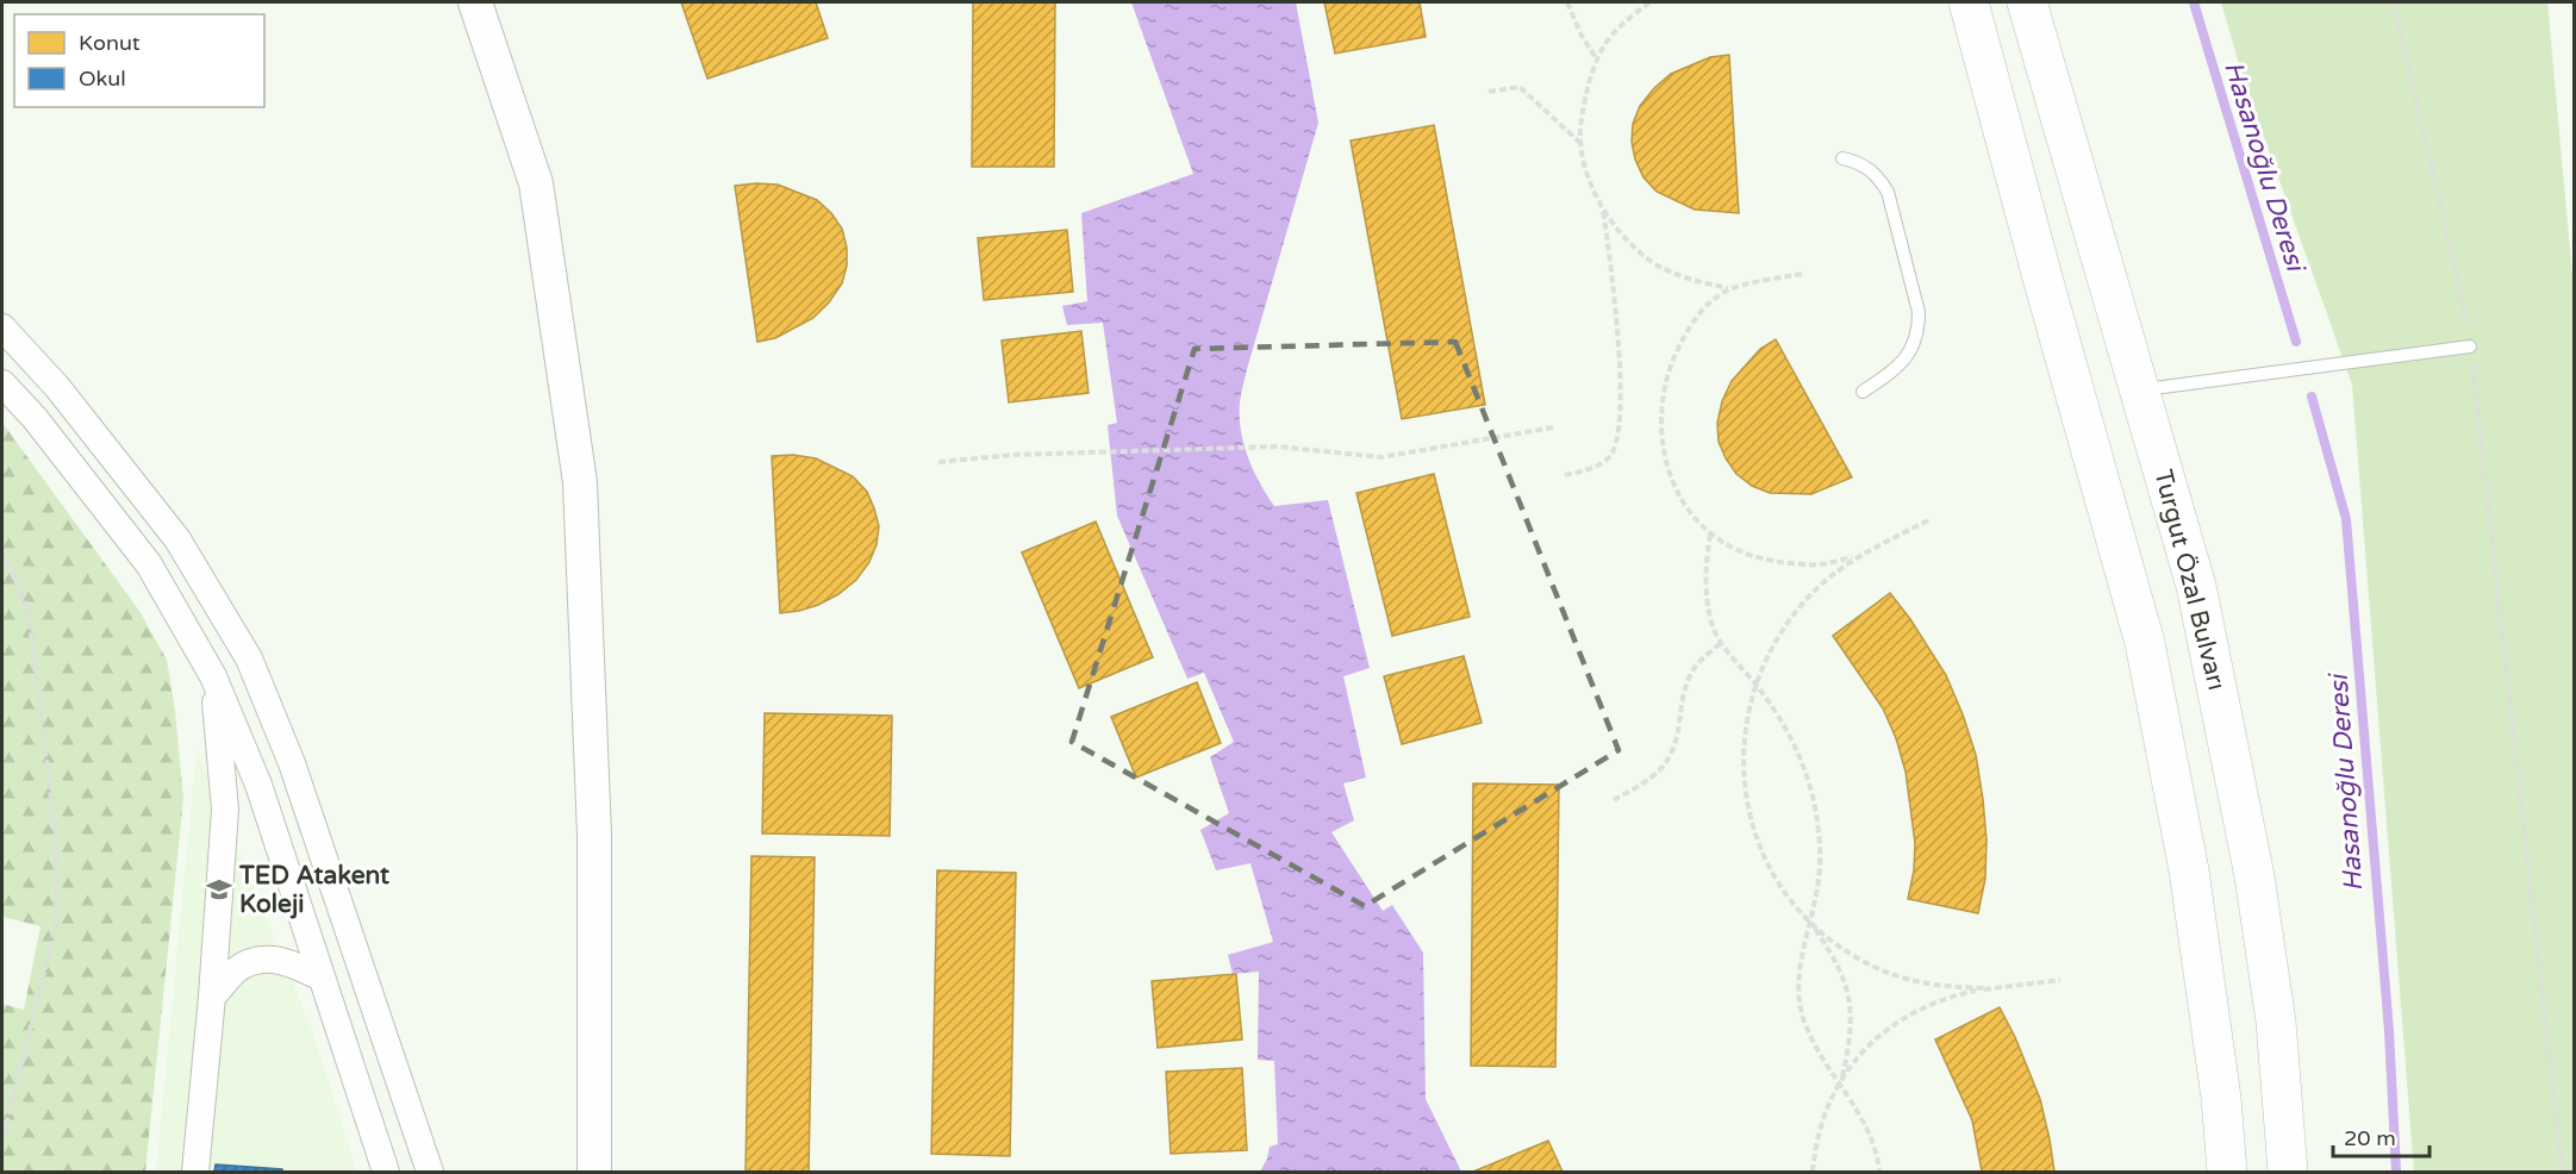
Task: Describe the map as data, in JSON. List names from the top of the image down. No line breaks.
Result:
{"streets":{"main road":["Turgut Özal Bulvarı"]},"water":["Hasanoğlu Deresi"],"places":{"school or university":["TED Atakent Koleji"]},"legend":["Konut","Okul"],"scale_bar":"20 m"}
